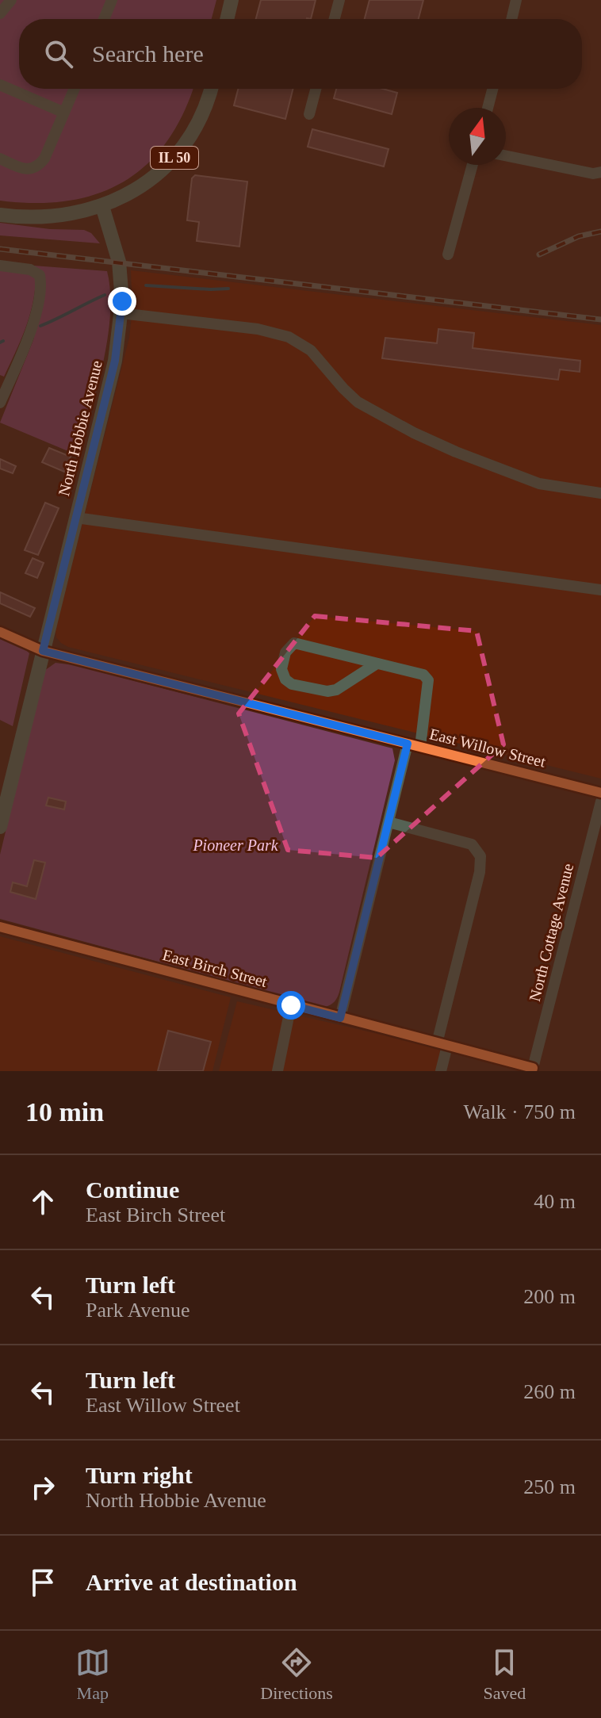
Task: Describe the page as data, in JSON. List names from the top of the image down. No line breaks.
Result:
{"streets":{"main road":["IL 50","North Hobbie Avenue"],"street":["East Willow Street","North Cottage Avenue","East Birch Street"]},"crossings":[["IL 50","North Hobbie Avenue"],["North Hobbie Avenue","East Willow Street"],["North Cottage Avenue","East Birch Street"]],"parks":["Pioneer Park"],"north":"top","page":{"search":"Search here","heading":["10 min","Walk · 750 m"],"list":[["Continue","East Birch Street","40 m"],["Turn left","Park Avenue","200 m"],["Turn left","East Willow Street","260 m"],["Turn right","North Hobbie Avenue","250 m"],"Arrive at destination"],"nav":["Map","Directions","Saved"]}}
